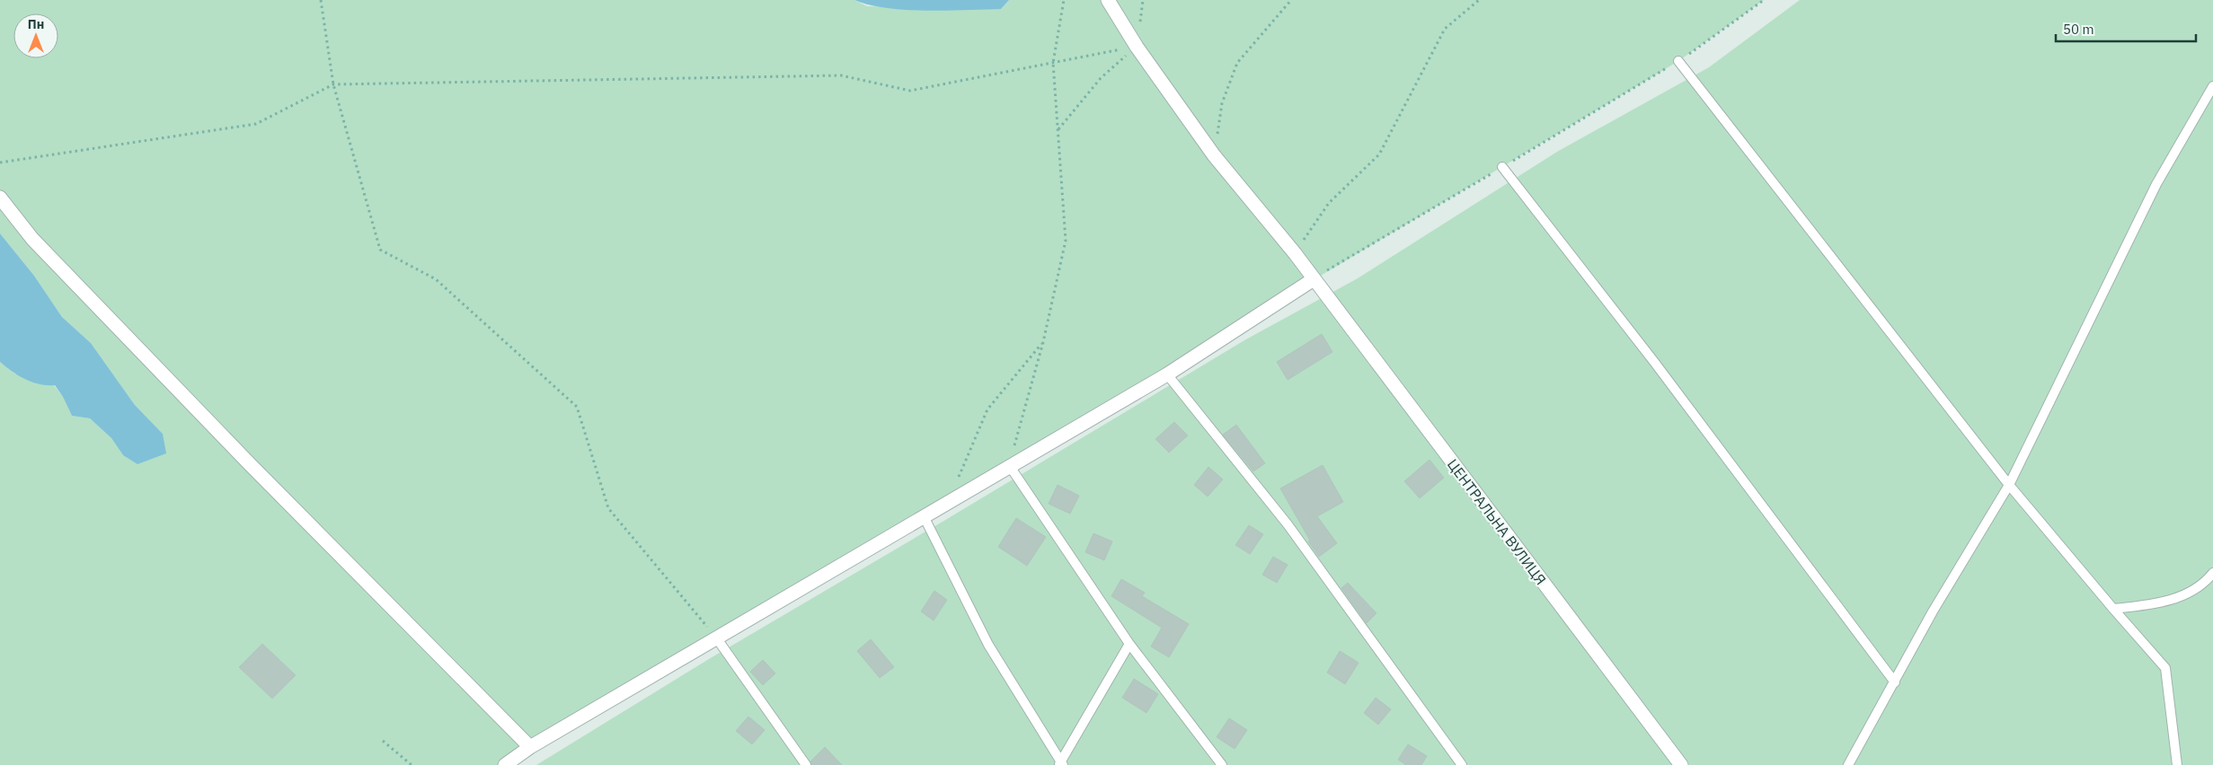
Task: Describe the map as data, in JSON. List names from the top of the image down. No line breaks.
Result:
{"streets":{"street":["ЦЕНТРАЛЬНА ВУЛИЦЯ"]},"scale_bar":"50 m","north":"top"}
